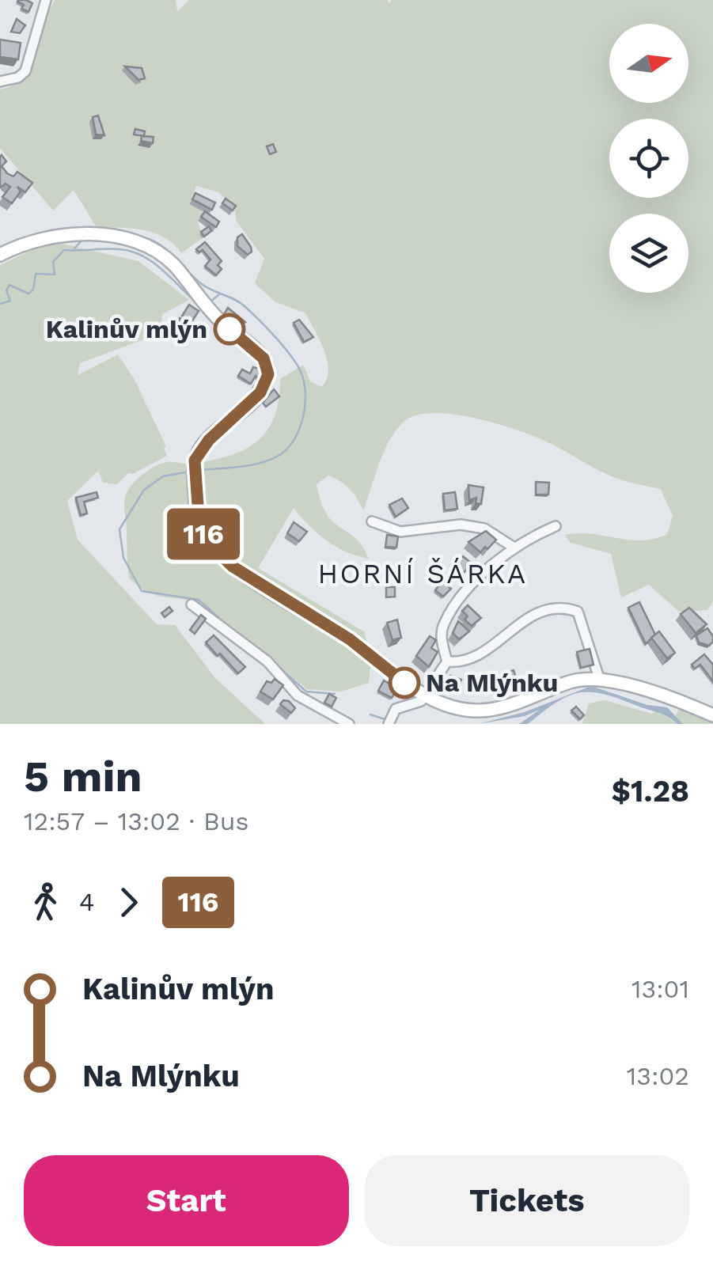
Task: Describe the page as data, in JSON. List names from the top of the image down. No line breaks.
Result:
{"districts":["HORNÍ ŠÁRKA"],"places":["Kalinův mlýn","Na Mlýnku"],"lines":["bus line 116"],"north":"right","page":{"on_map":"116","heading":["5 min","12:57 – 13:02 · Bus","$1.28"],"legs":["4","116"],"list":[{"name":"Kalinův mlýn","value":"13:01"},{"name":"Na Mlýnku","value":"13:02"}],"buttons":["Start","Tickets"]}}
